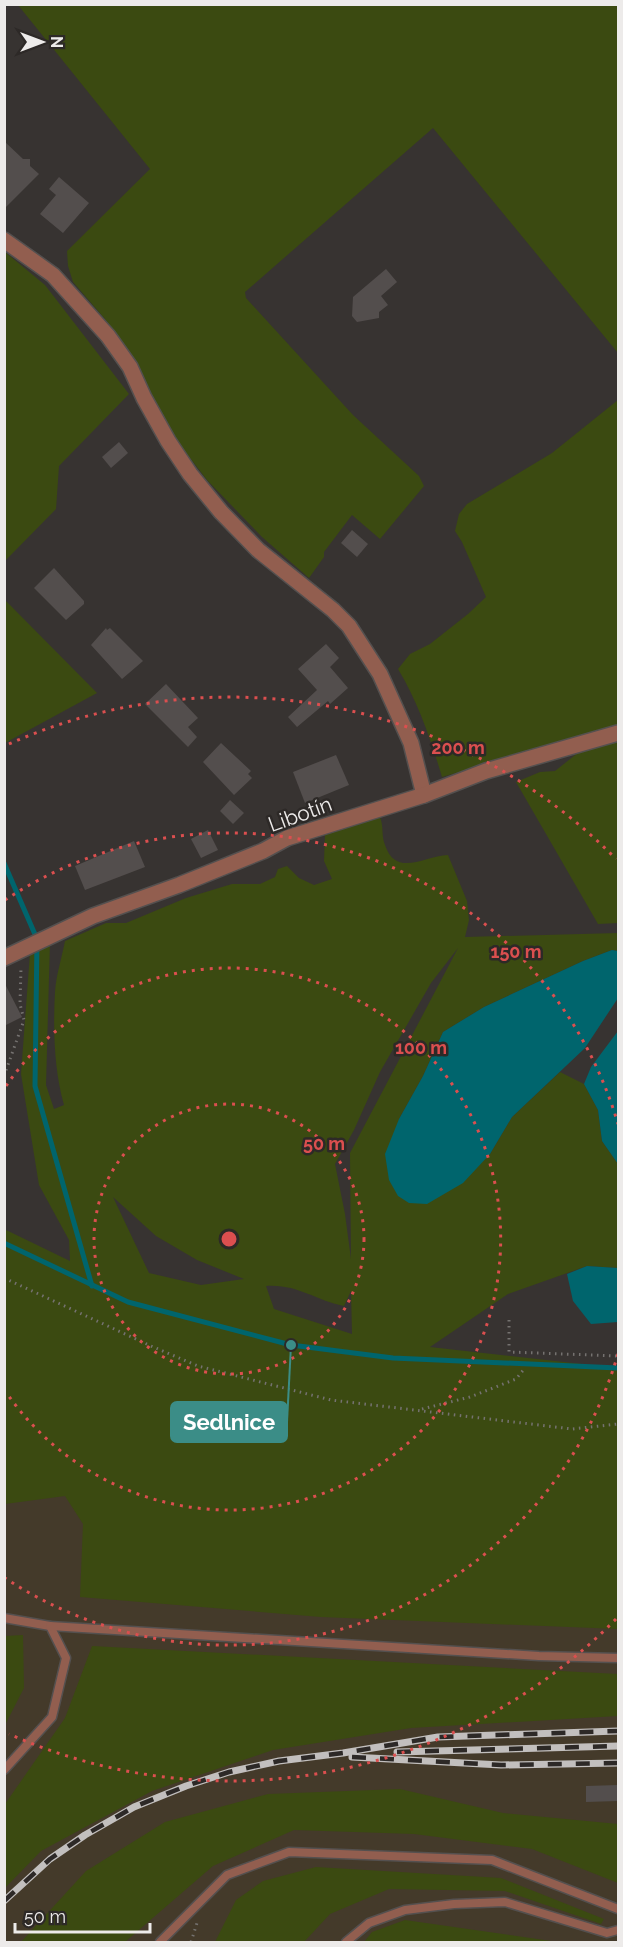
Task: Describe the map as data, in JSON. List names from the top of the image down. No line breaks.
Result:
{"streets":{"street":["Libotín"]},"places":["Sedlnice"],"scale_bar":"50 m","north":"right","rings":["200 m","150 m","100 m","50 m"]}
